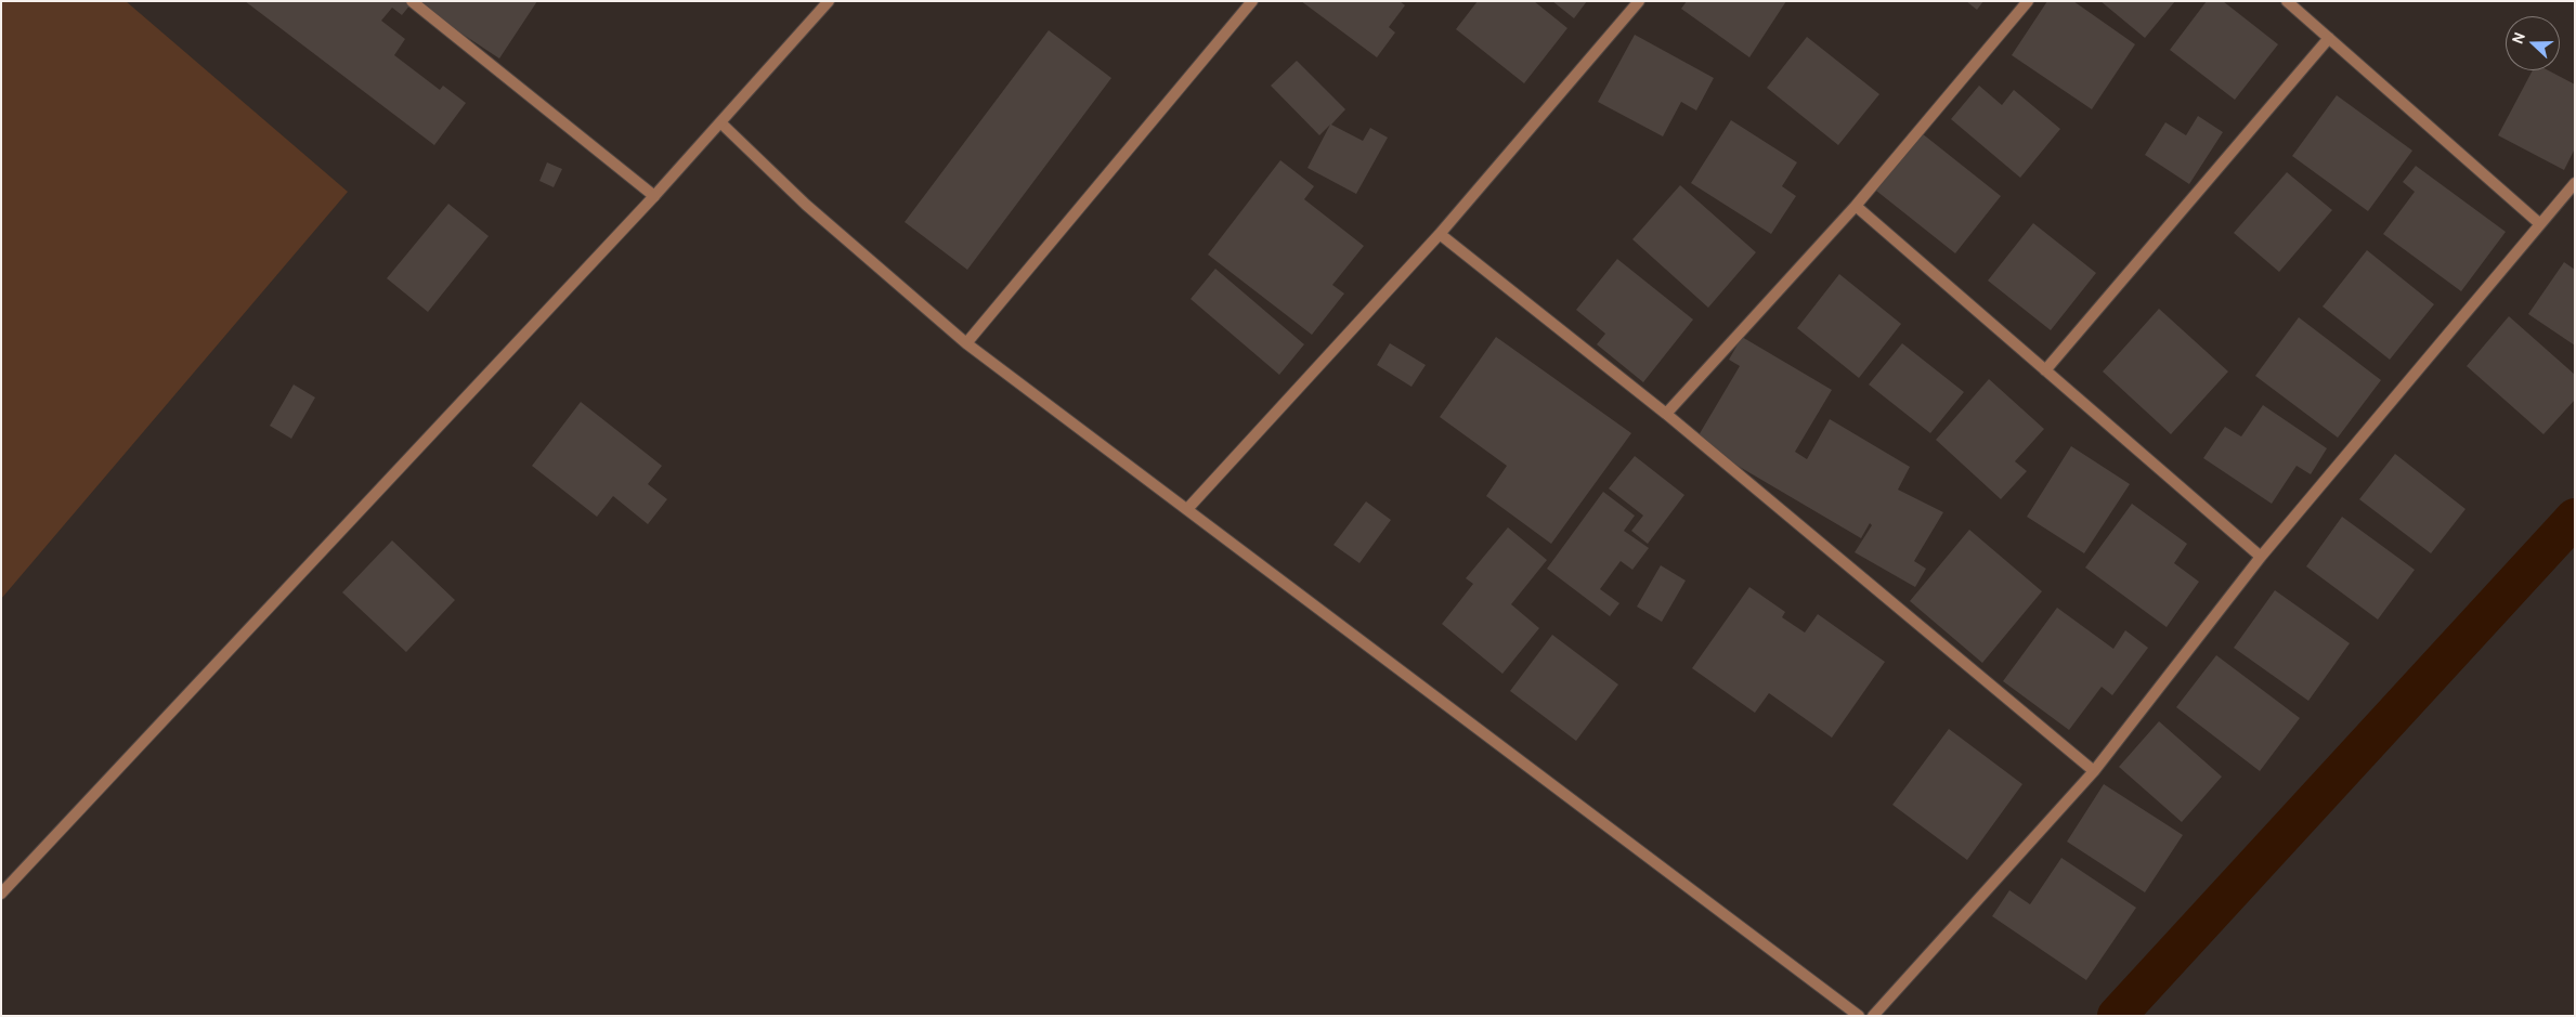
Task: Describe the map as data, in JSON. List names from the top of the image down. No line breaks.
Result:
{"north":"left"}
